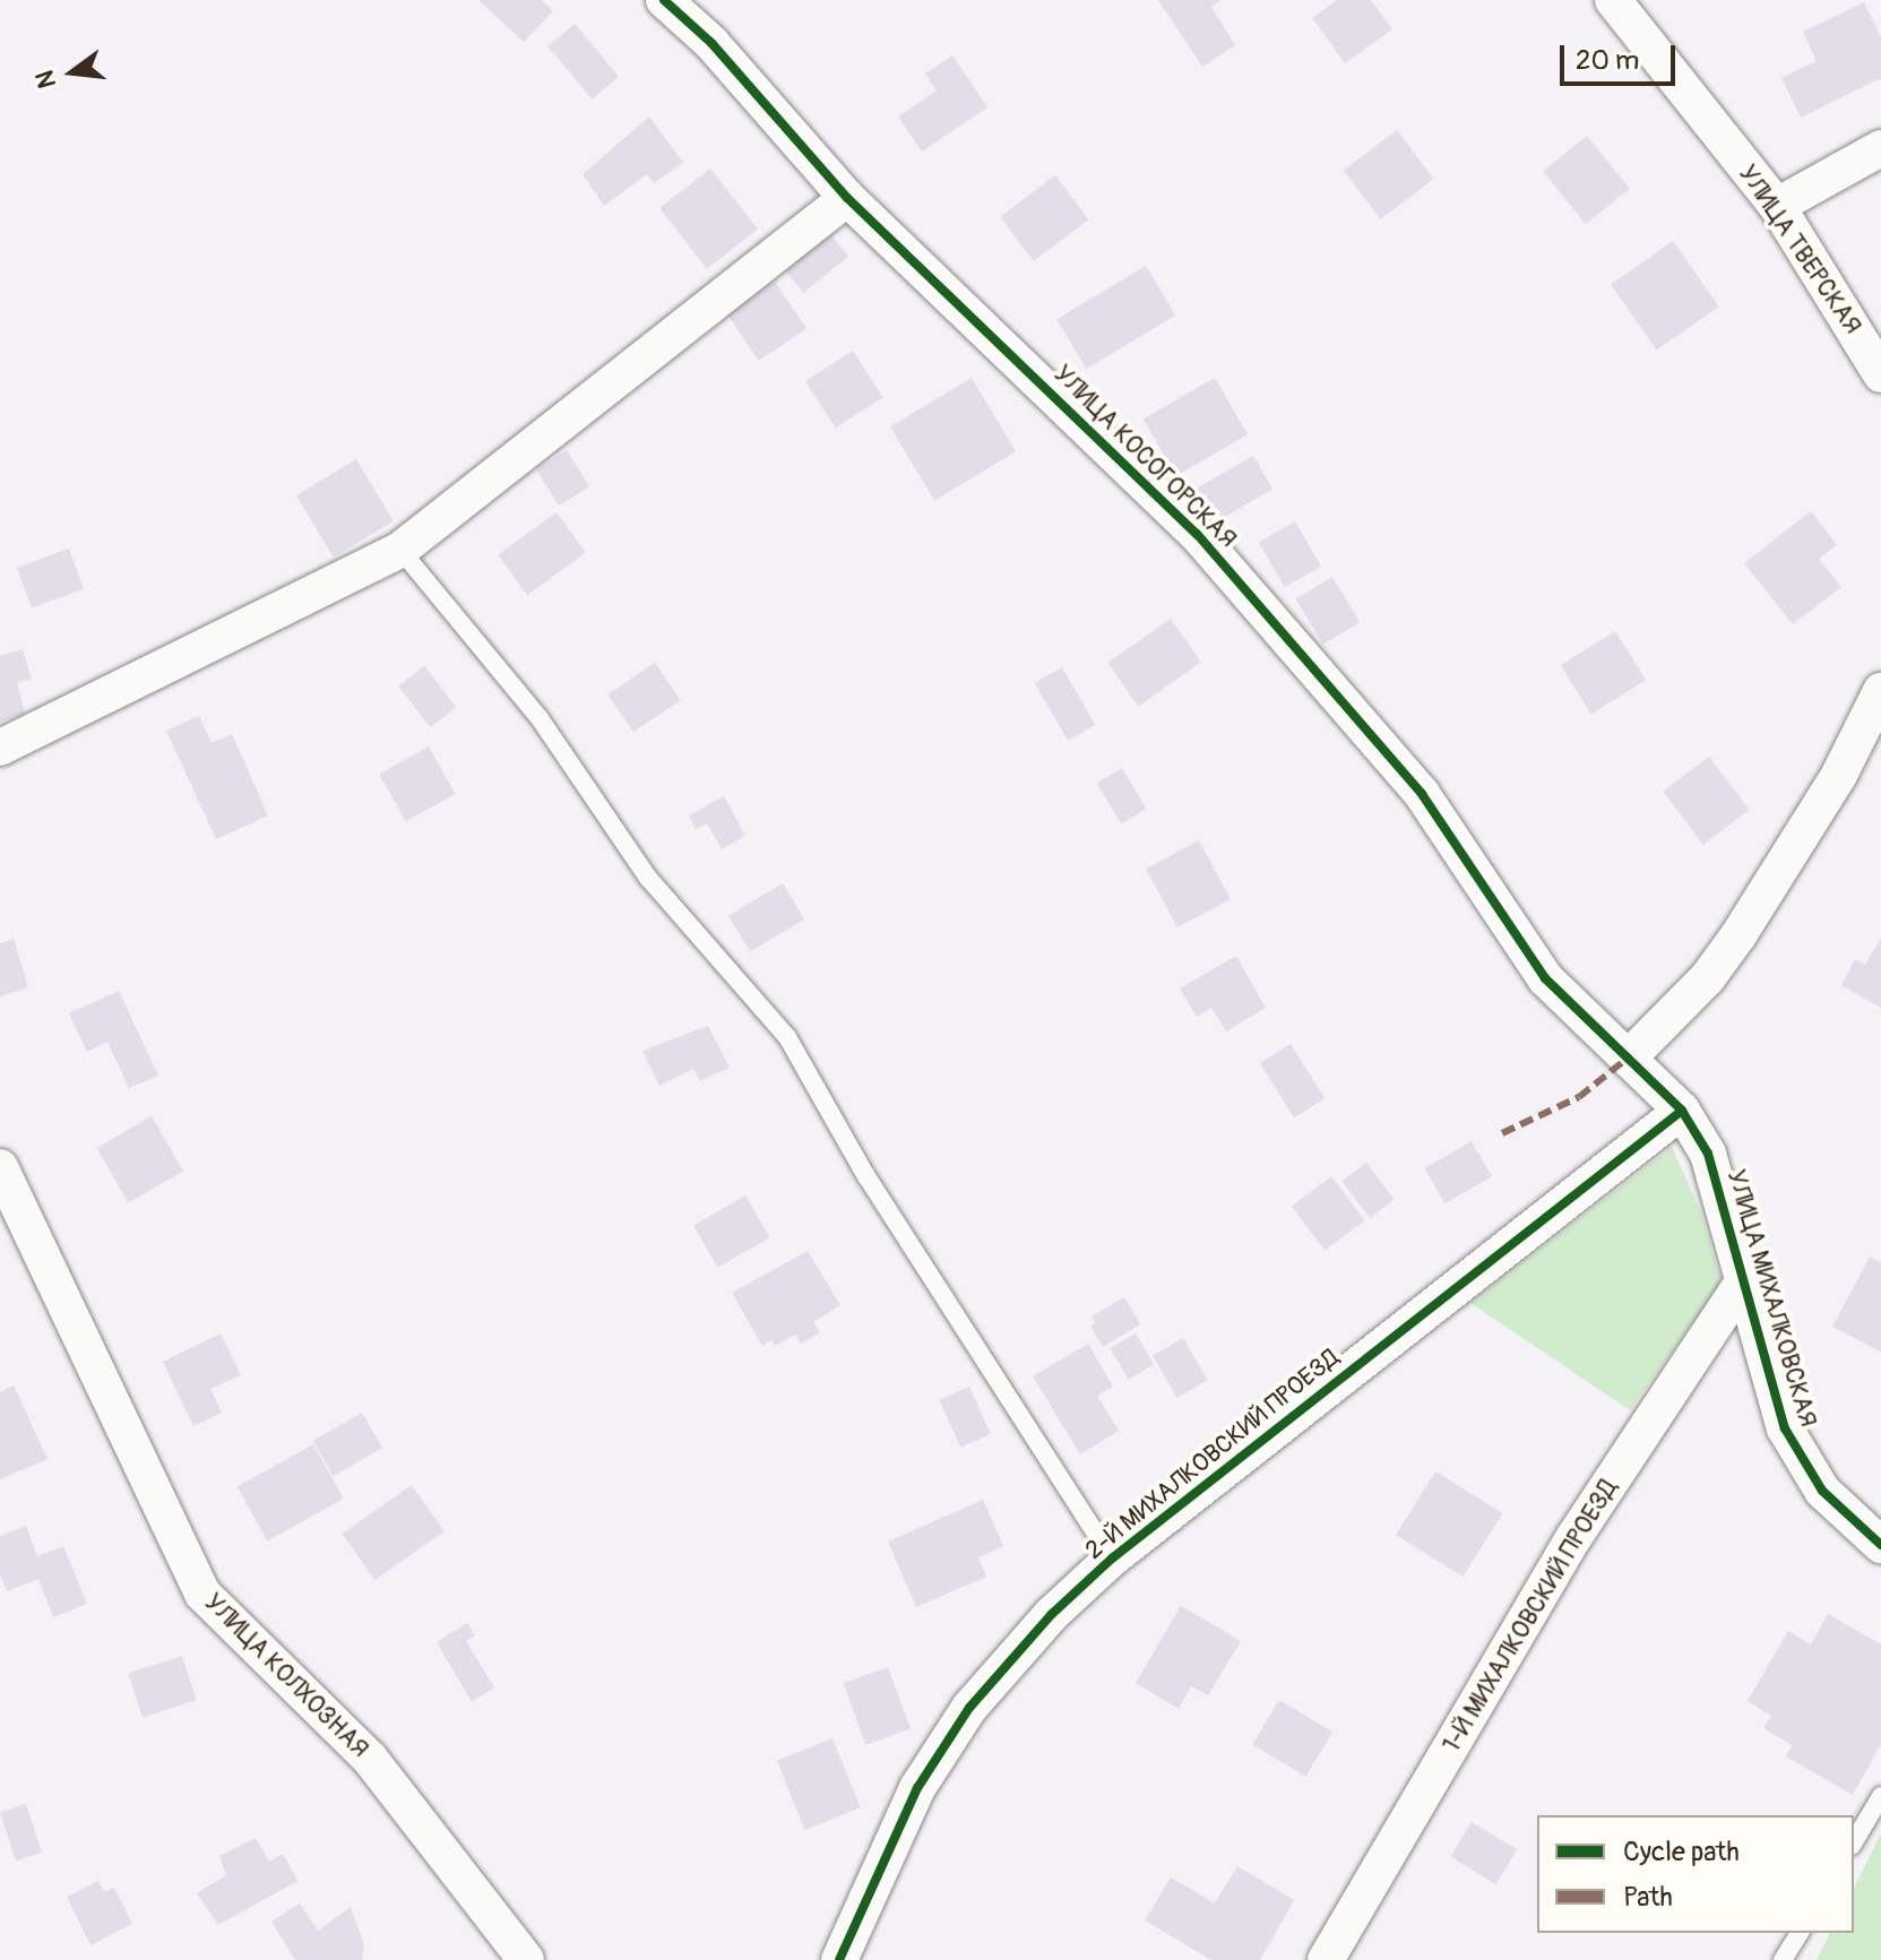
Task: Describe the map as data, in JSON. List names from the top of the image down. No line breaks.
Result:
{"streets":{"street":["УЛИЦА ТВЕРСКАЯ","УЛИЦА КОСОГОРСКАЯ","УЛИЦА МИХАЛКОВСКАЯ","2-Й МИХАЛКОВСКИЙ ПРОЕЗД","1-Й МИХАЛКОВСКИЙ ПРОЕЗД","УЛИЦА КОЛХОЗНАЯ"]},"crossings":[["УЛИЦА КОСОГОРСКАЯ","УЛИЦА МИХАЛКОВСКАЯ"],["УЛИЦА МИХАЛКОВСКАЯ","2-Й МИХАЛКОВСКИЙ ПРОЕЗД"],["УЛИЦА МИХАЛКОВСКАЯ","1-Й МИХАЛКОВСКИЙ ПРОЕЗД"]],"legend":["Cycle path","Path"],"scale_bar":"20 m","north":"left"}
